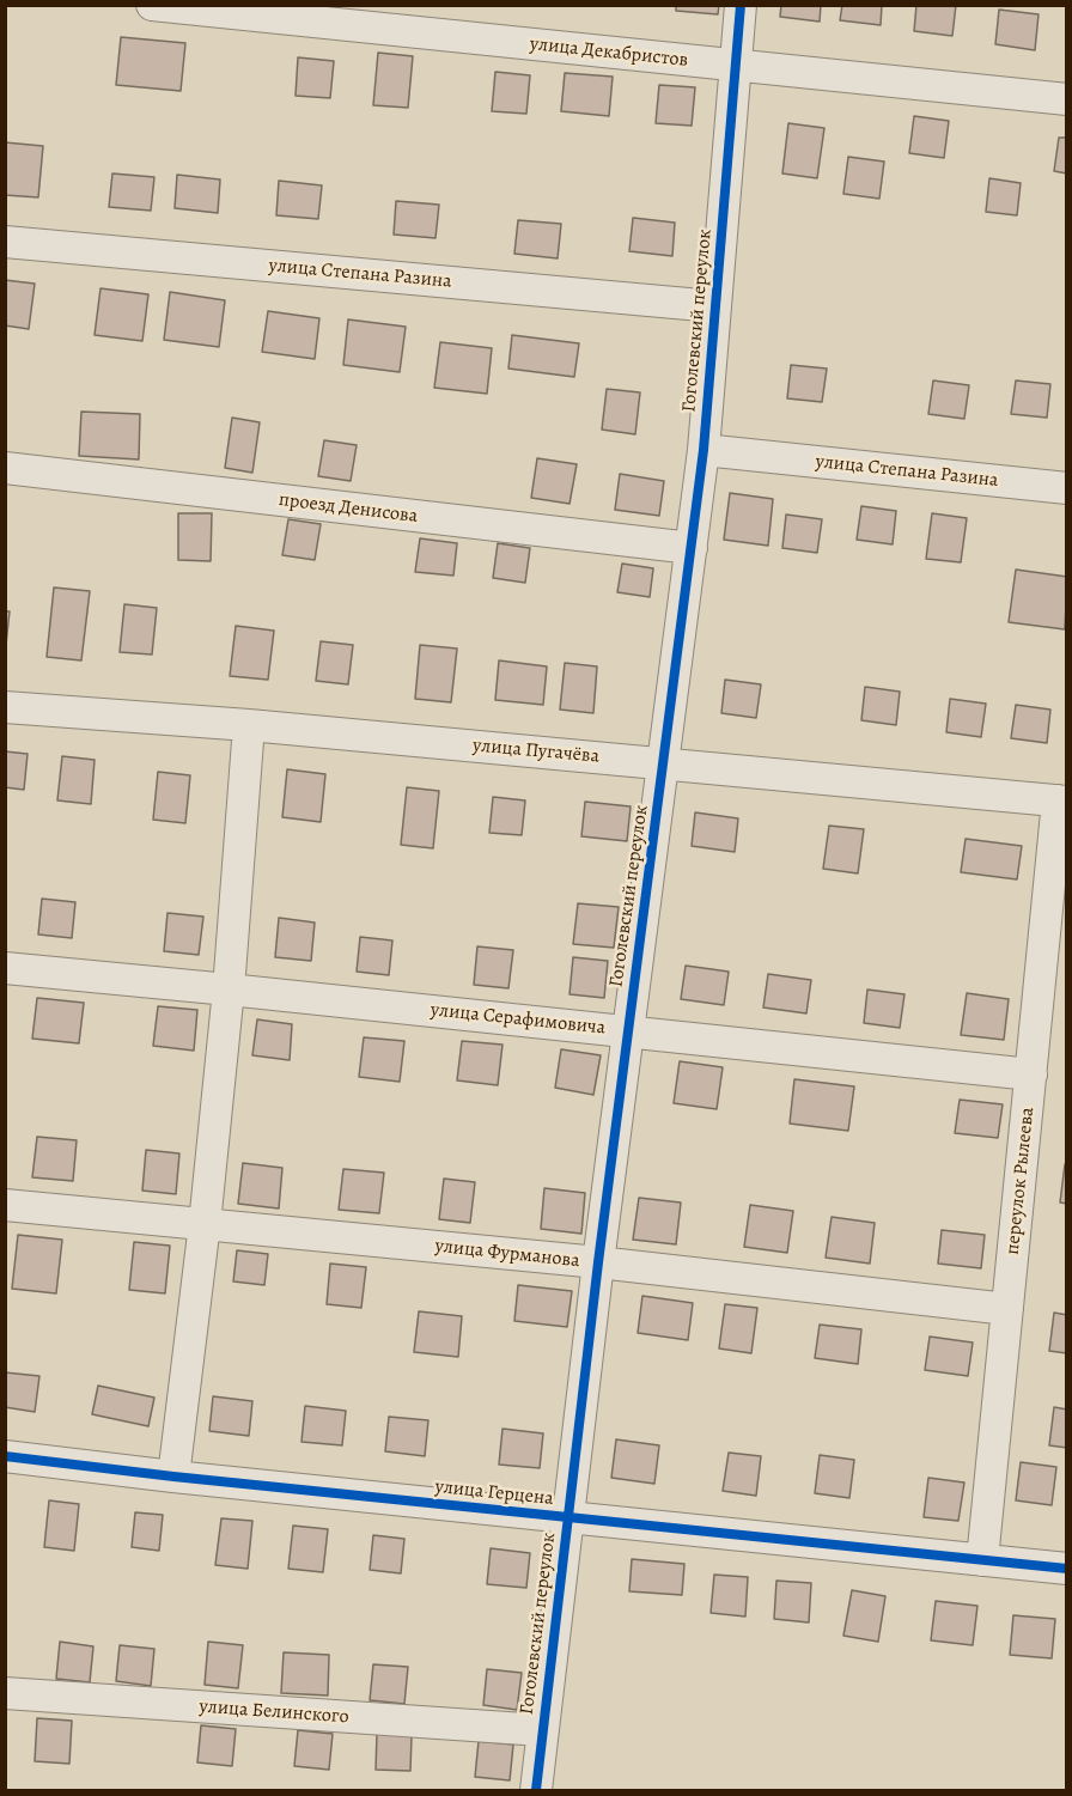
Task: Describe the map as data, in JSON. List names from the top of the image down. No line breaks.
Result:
{"streets":{"street":["улица Декабристов","улица Степана Разина","Гоголевский переулок","проезд Денисова","улица Пугачёва","улица Серафимовича","переулок Рылеева","улица Фурманова","улица Герцена","улица Белинского"]},"crossings":[["улица Декабристов","Гоголевский переулок"],["улица Степана Разина","Гоголевский переулок"],["Гоголевский переулок","проезд Денисова"],["Гоголевский переулок","улица Пугачёва"],["Гоголевский переулок","улица Серафимовича"],["Гоголевский переулок","улица Фурманова"],["Гоголевский переулок","улица Герцена"],["Гоголевский переулок","улица Белинского"],["улица Пугачёва","переулок Рылеева"],["улица Серафимовича","переулок Рылеева"],["переулок Рылеева","улица Фурманова"],["переулок Рылеева","улица Герцена"]]}
